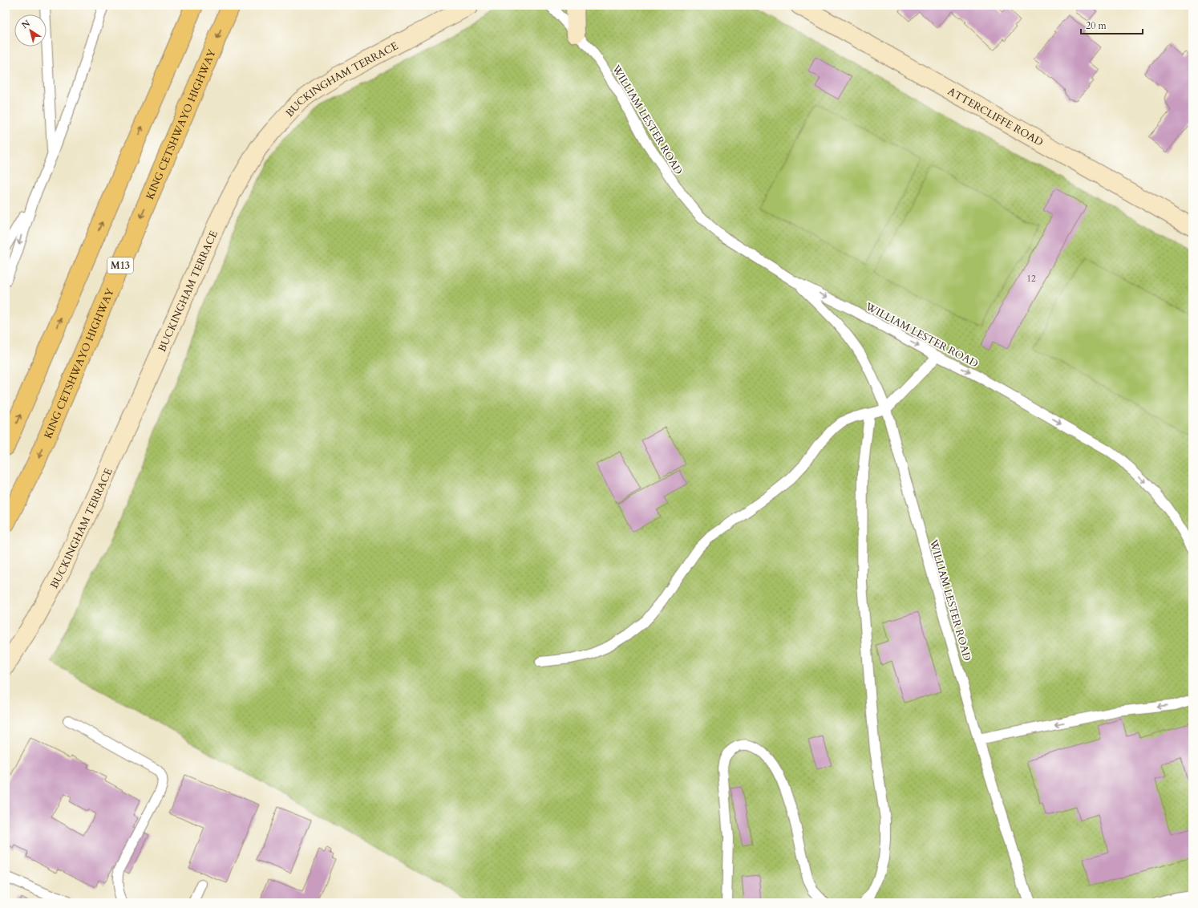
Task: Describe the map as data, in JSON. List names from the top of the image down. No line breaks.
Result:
{"streets":{"highway":["KING CETSHWAYO HIGHWAY","M13"],"main road":["BUCKINGHAM TERRACE","ATTERCLIFFE ROAD"],"lane":["WILLIAM LESTER ROAD"]},"house_numbers":["12"],"scale_bar":"20 m","north":"top left"}
